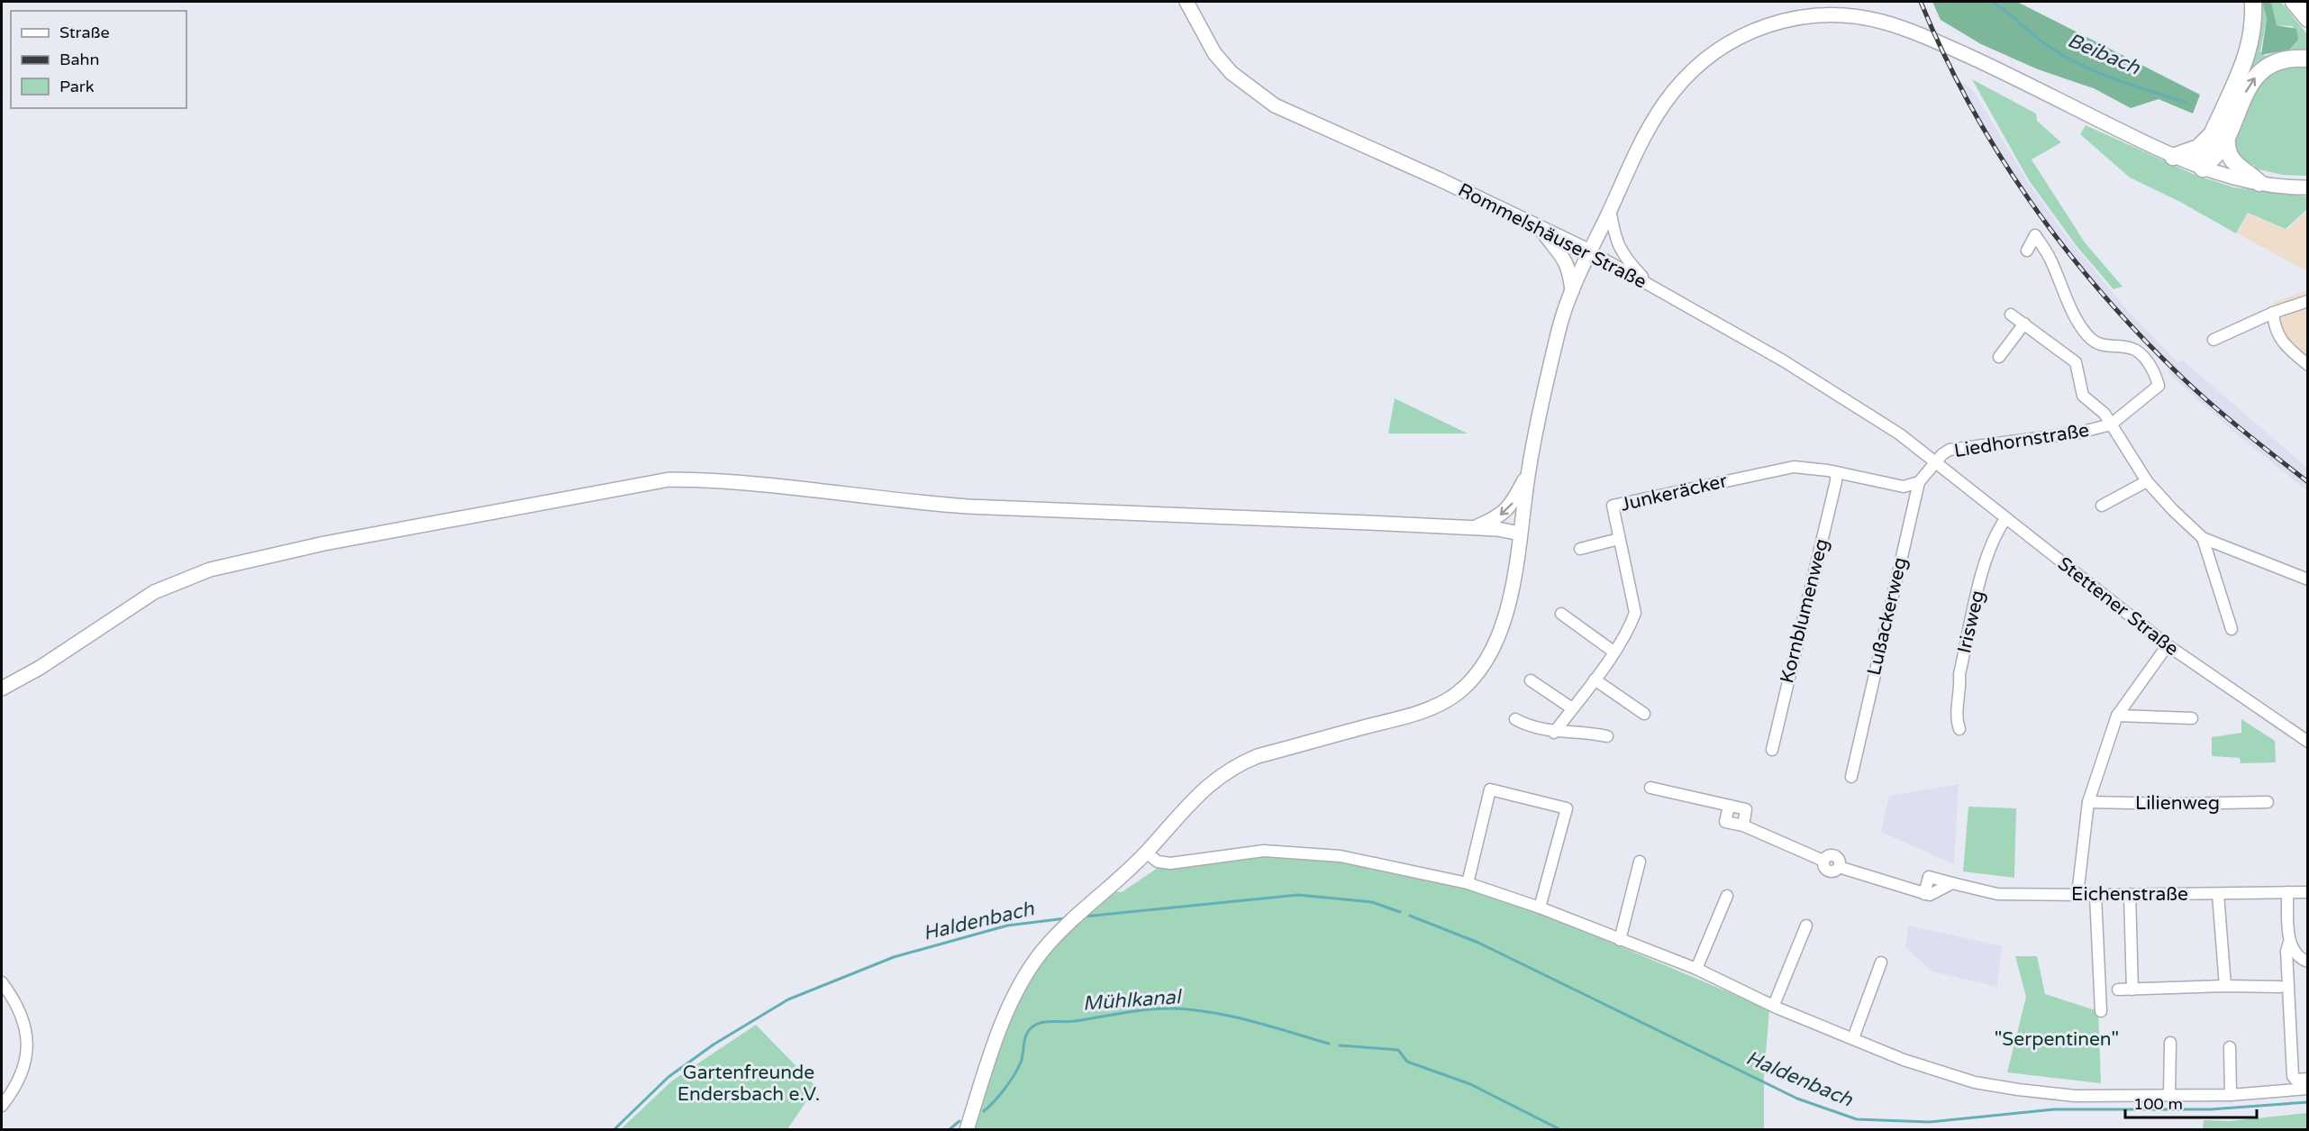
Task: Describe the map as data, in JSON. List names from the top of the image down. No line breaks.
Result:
{"streets":{"main road":["Rommelshäuser Straße"],"street":["Liedhornstraße","Junkeräcker","Stettener Straße","Kornblumenweg","Lußackerweg","Irisweg","Lilienweg","Eichenstraße"]},"crossings":[["Rommelshäuser Straße","Liedhornstraße"],["Rommelshäuser Straße","Stettener Straße"],["Rommelshäuser Straße","Lußackerweg"],["Liedhornstraße","Stettener Straße"],["Liedhornstraße","Lußackerweg"],["Junkeräcker","Kornblumenweg"],["Junkeräcker","Lußackerweg"],["Stettener Straße","Lußackerweg"],["Stettener Straße","Irisweg"]],"water":["Beibach","Haldenbach","Mühlkanal"],"parks":["\"Serpentinen\"","Gartenfreunde Endersbach e.V."],"legend":["Straße","Bahn","Park"],"scale_bar":"100 m"}
